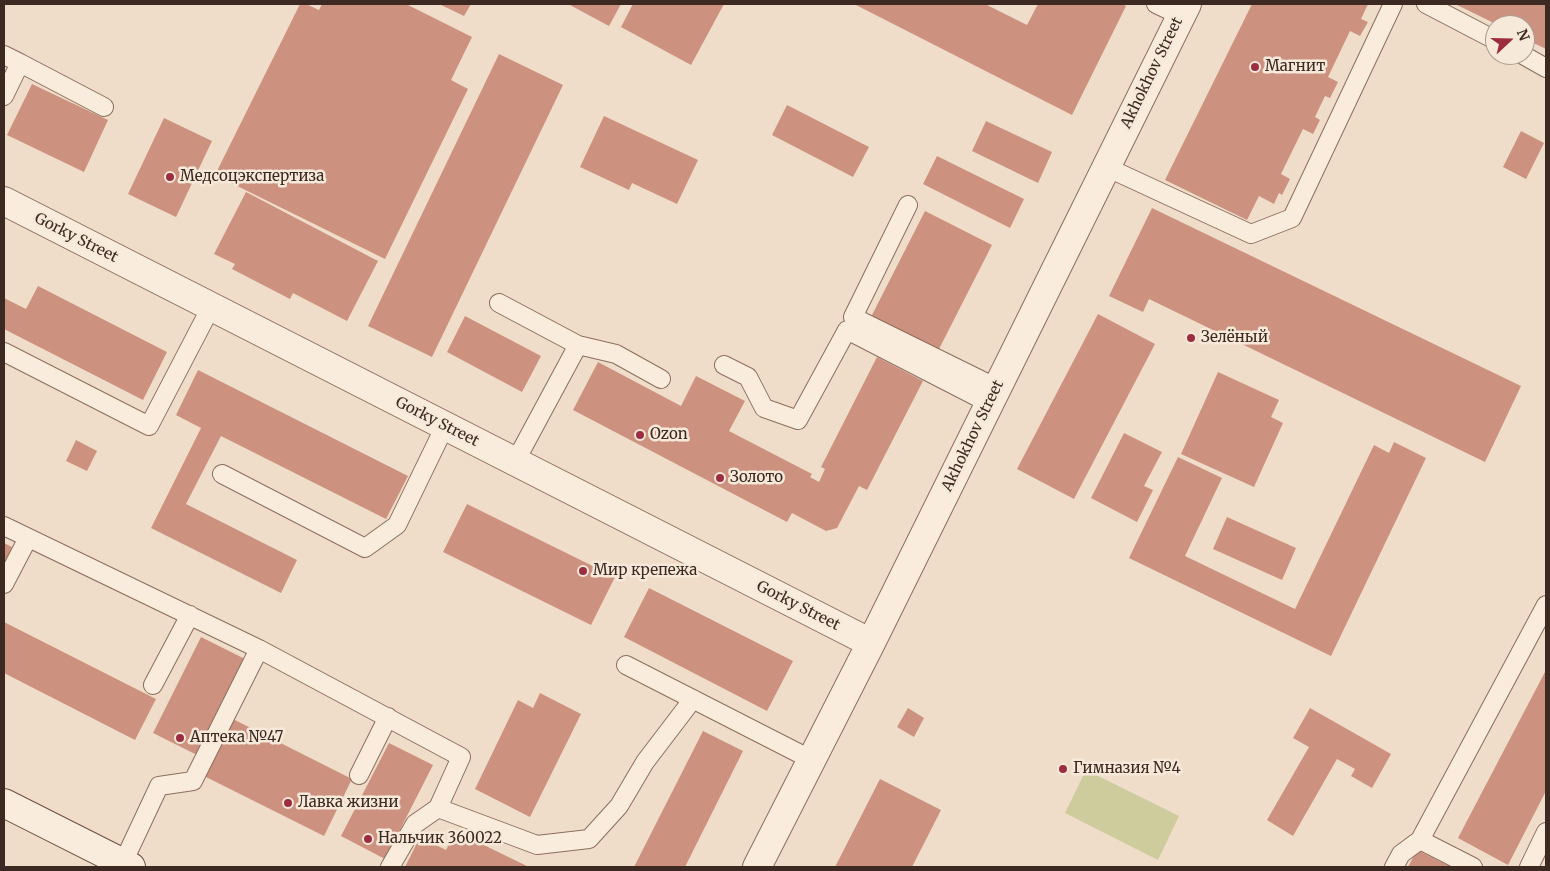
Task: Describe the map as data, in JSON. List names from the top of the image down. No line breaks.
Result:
{"streets":{"street":["Akhokhov Street","Gorky Street"]},"crossings":[["Akhokhov Street","Gorky Street"]],"places":["Магнит","Медсоцэкспертиза","Зелёный","Ozon","Золото","Мир крепежа","Аптека №47","Гимназия №4","Лавка жизни","Нальчик 360022"],"north":"right"}
